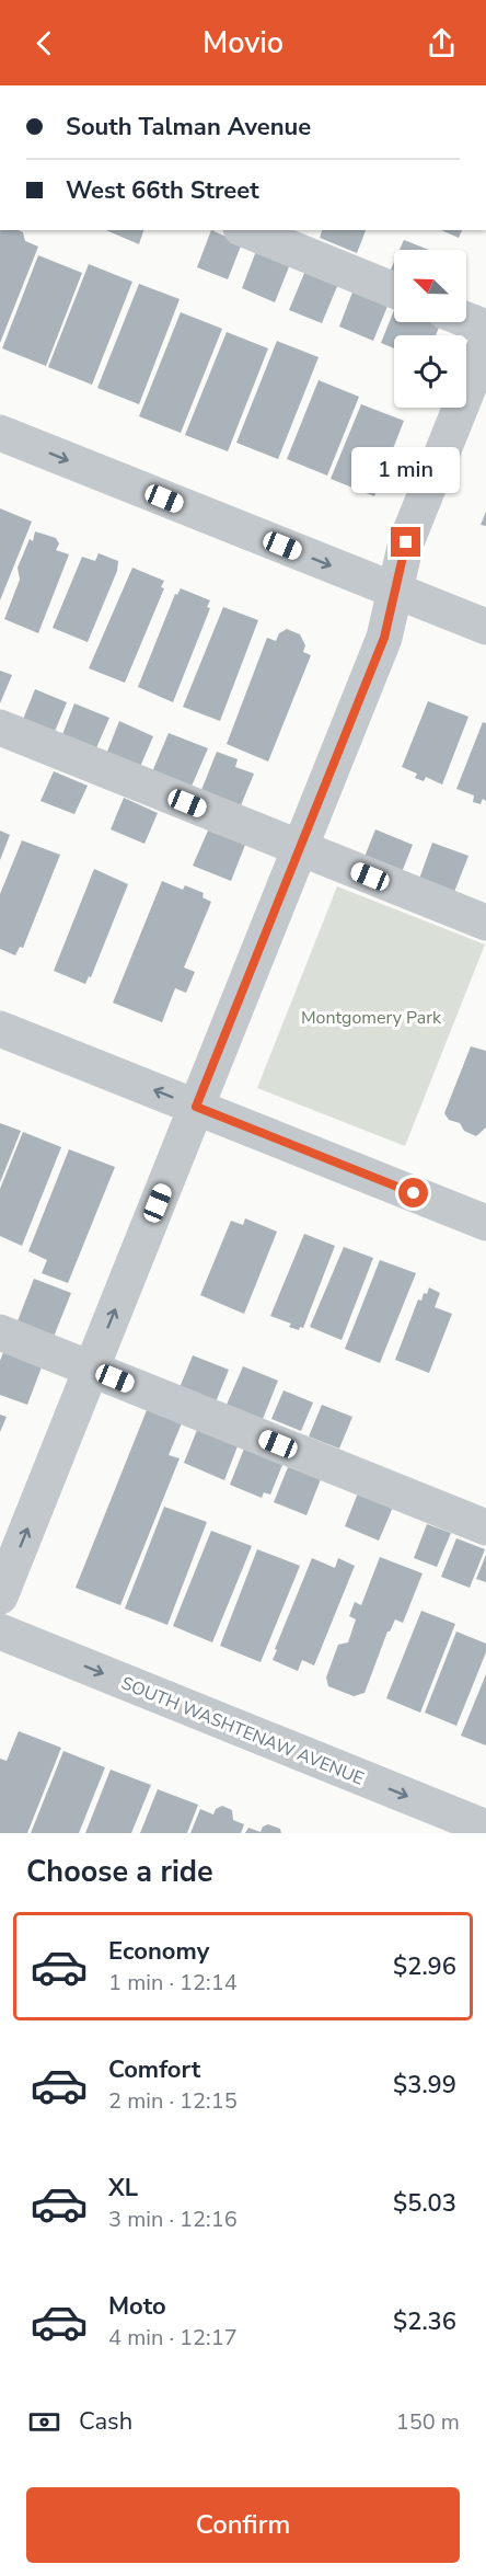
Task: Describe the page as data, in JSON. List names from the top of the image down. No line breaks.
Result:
{"streets":{"street":["SOUTH WASHTENAW AVENUE"]},"parks":["Montgomery Park"],"north":"top left","page":{"header":"Movio","banner":["South Talman Avenue","West 66th Street"],"bubble":"1 min","heading":"Choose a ride","list":[{"name":"Economy","note":"1 min · 12:14","value":"$2.96"},{"name":"Comfort","note":"2 min · 12:15","value":"$3.99"},{"name":"XL","note":"3 min · 12:16","value":"$5.03"},{"name":"Moto","note":"4 min · 12:17","value":"$2.36"}],"pay":["Cash","150 m"],"buttons":"Confirm"}}
